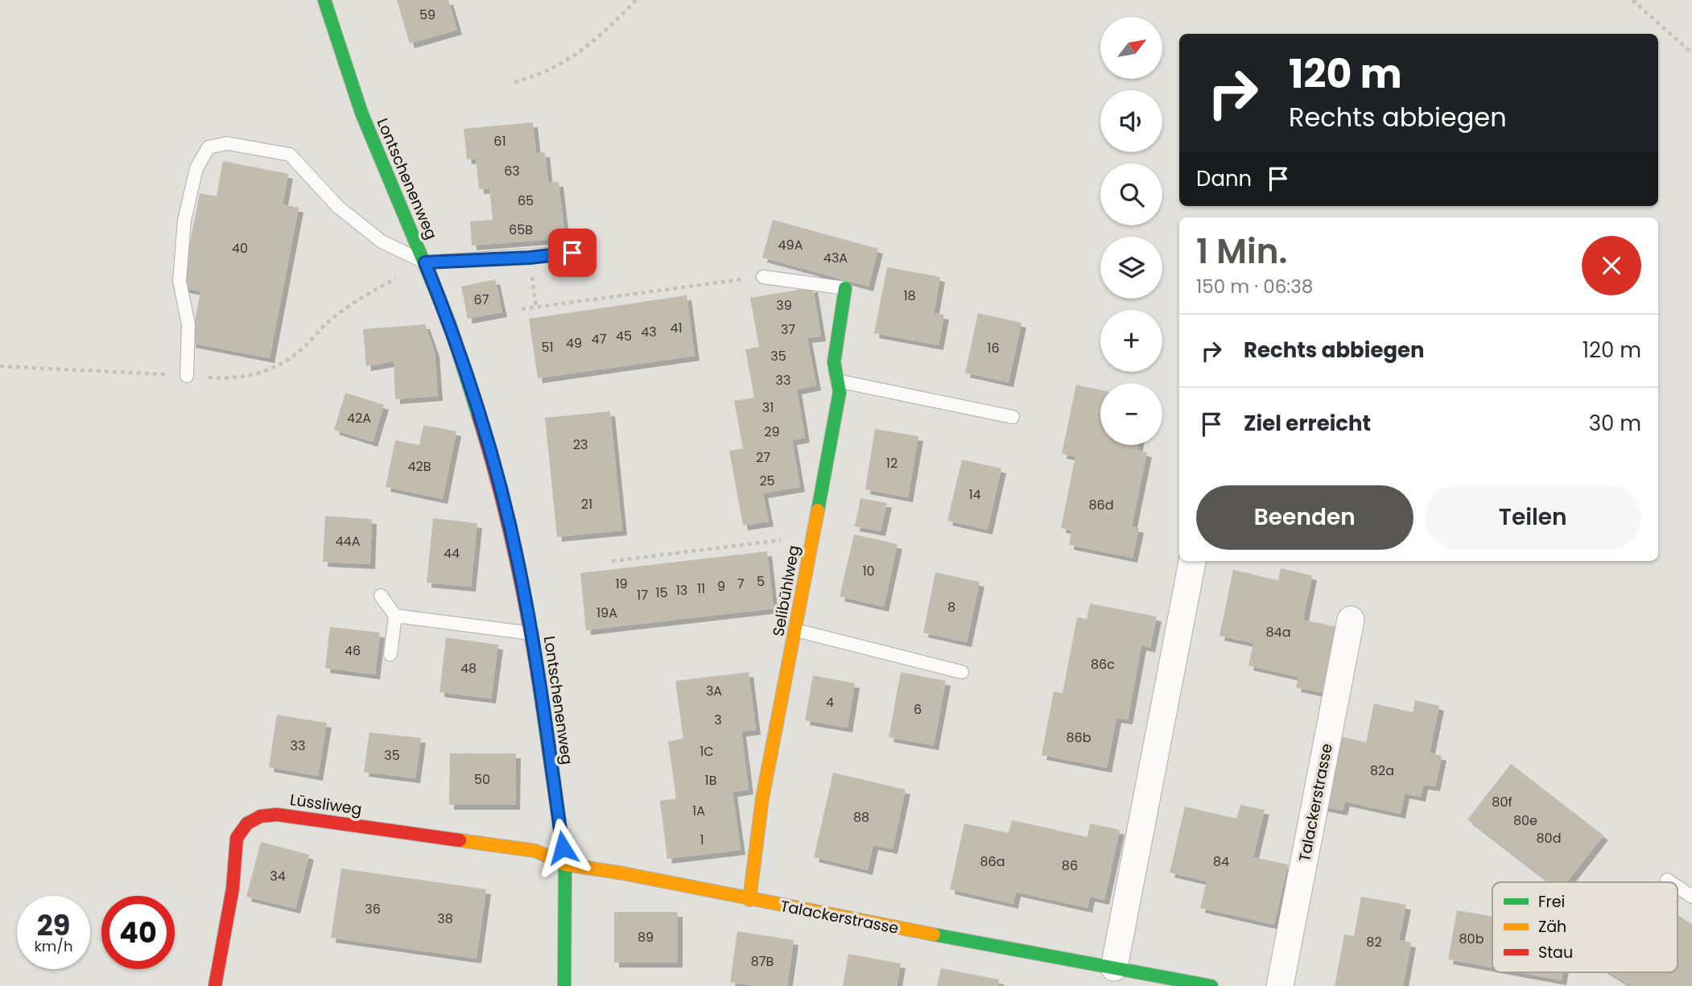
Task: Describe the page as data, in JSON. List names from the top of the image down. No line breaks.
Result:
{"streets":{"street":["Lontschenenweg","Selibühlweg","Talackerstrasse","Lüssliweg"]},"crossings":[["Lontschenenweg","Talackerstrasse"],["Lontschenenweg","Lüssliweg"],["Selibühlweg","Talackerstrasse"],["Talackerstrasse","Lüssliweg"]],"house_numbers":["59","61","63","65","65B","49A","40","43A","18","67","39","41","37","43","45","47","49","51","16","35","33","31","42A","29","23","27","12","42B","25","14","21","86d","44A","44","10","5","19","7","9","11","13","15","17","8","19A","84a","46","86c","48","3A","4","6","3","86b","33","1C","35","82a","50","1B","80f","1A","88","80e","80d","1","86a","84","86","34","36","38","89","80b","82","87B"],"legend":["Frei","Zäh","Stau"],"north":"top right","page":{"map_buttons":["+","−"],"turn":["120 m","Rechts abbiegen"],"then":"Dann","heading":["1 Min.","150 m · 06:38"],"list":[{"name":"Rechts abbiegen","value":"120 m"},{"name":"Ziel erreicht","value":"30 m"}],"buttons":["Beenden","Teilen"],"speed":"29 km/h","limit":"40"}}
